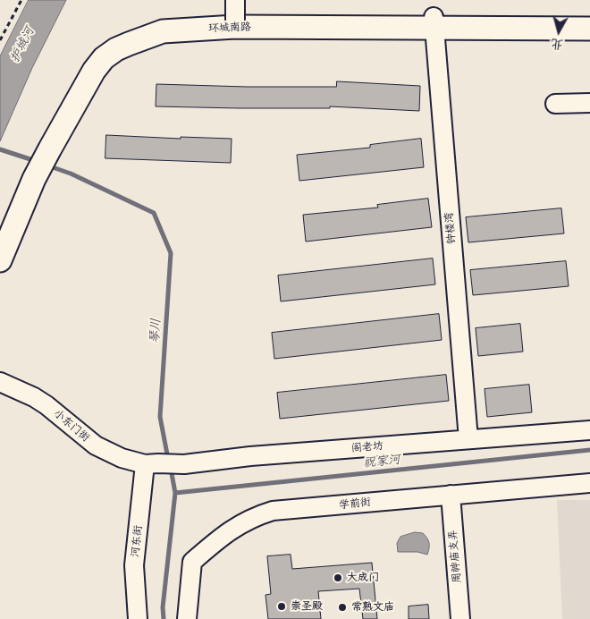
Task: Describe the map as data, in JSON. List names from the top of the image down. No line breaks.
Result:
{"streets":{"main road":["环城南路"],"street":["钟楼湾","小东门街","阁老坊","学前街","河东街","周神庙支弄"]},"crossings":[["环城南路","钟楼湾"],["钟楼湾","阁老坊"],["小东门街","阁老坊"],["小东门街","河东街"],["阁老坊","河东街"],["学前街","周神庙支弄"]],"water":["护城河","琴川","祝家河"],"places":["大成门","崇圣殿","常熟文庙"],"north":"bottom"}
